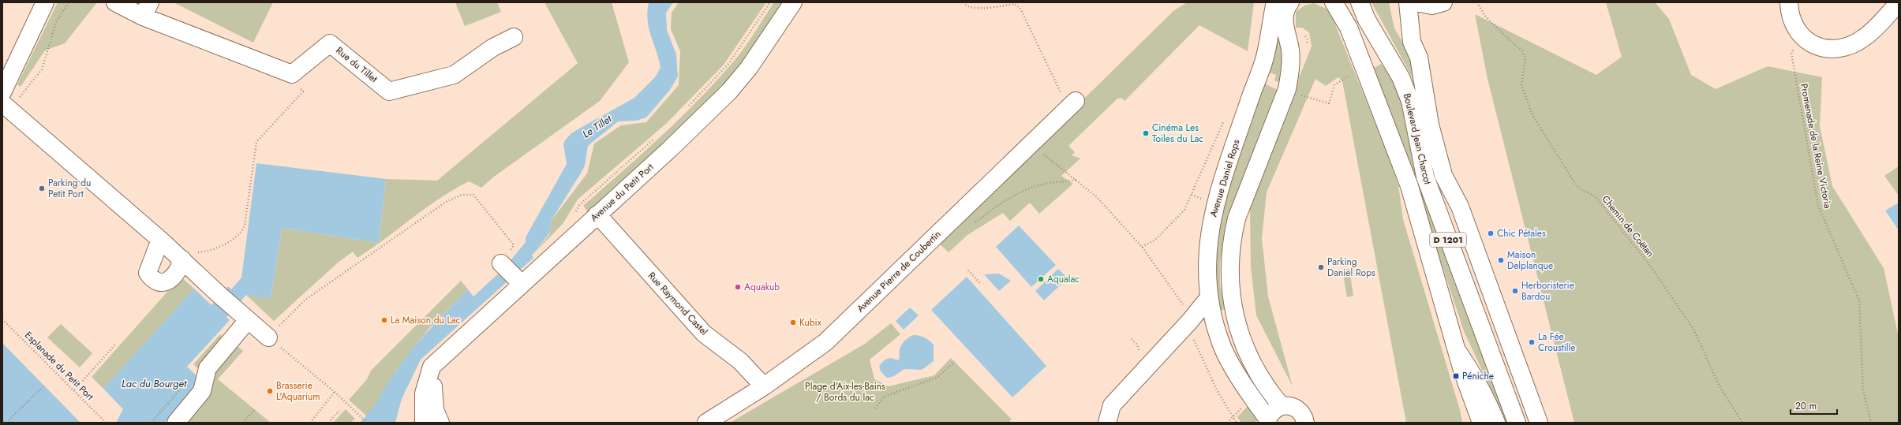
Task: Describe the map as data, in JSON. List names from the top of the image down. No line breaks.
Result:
{"streets":{"street":["Rue du Tillet","Boulevard Jean Charcot","Avenue Daniel Rops","Avenue du Petit Port","D 1201","Avenue Pierre de Coubertin","Rue Raymond Castel"],"path":["Promenade de la Reine Victoria","Chemin de Coëtan","Esplanade du Petit Port"]},"crossings":[["Avenue du Petit Port","Rue Raymond Castel"],["Avenue Pierre de Coubertin","Rue Raymond Castel"]],"water":["Le Tillet","Lac du Bourget"],"parks":["Plage d'Aix-les-Bains / Bords du lac"],"places":{"other":["Cinéma Les Toiles du Lac","Parking du Petit Port","Chic Pétales","Maison Delplanque","Parking Daniel Rops","Aqualac","Aquakub","Herboristerie Bardou","La Maison du Lac","Kubix","La Fée Croustille","Brasserie L'Aquarium"],"transit":["Péniche"]},"scale_bar":"20 m"}
